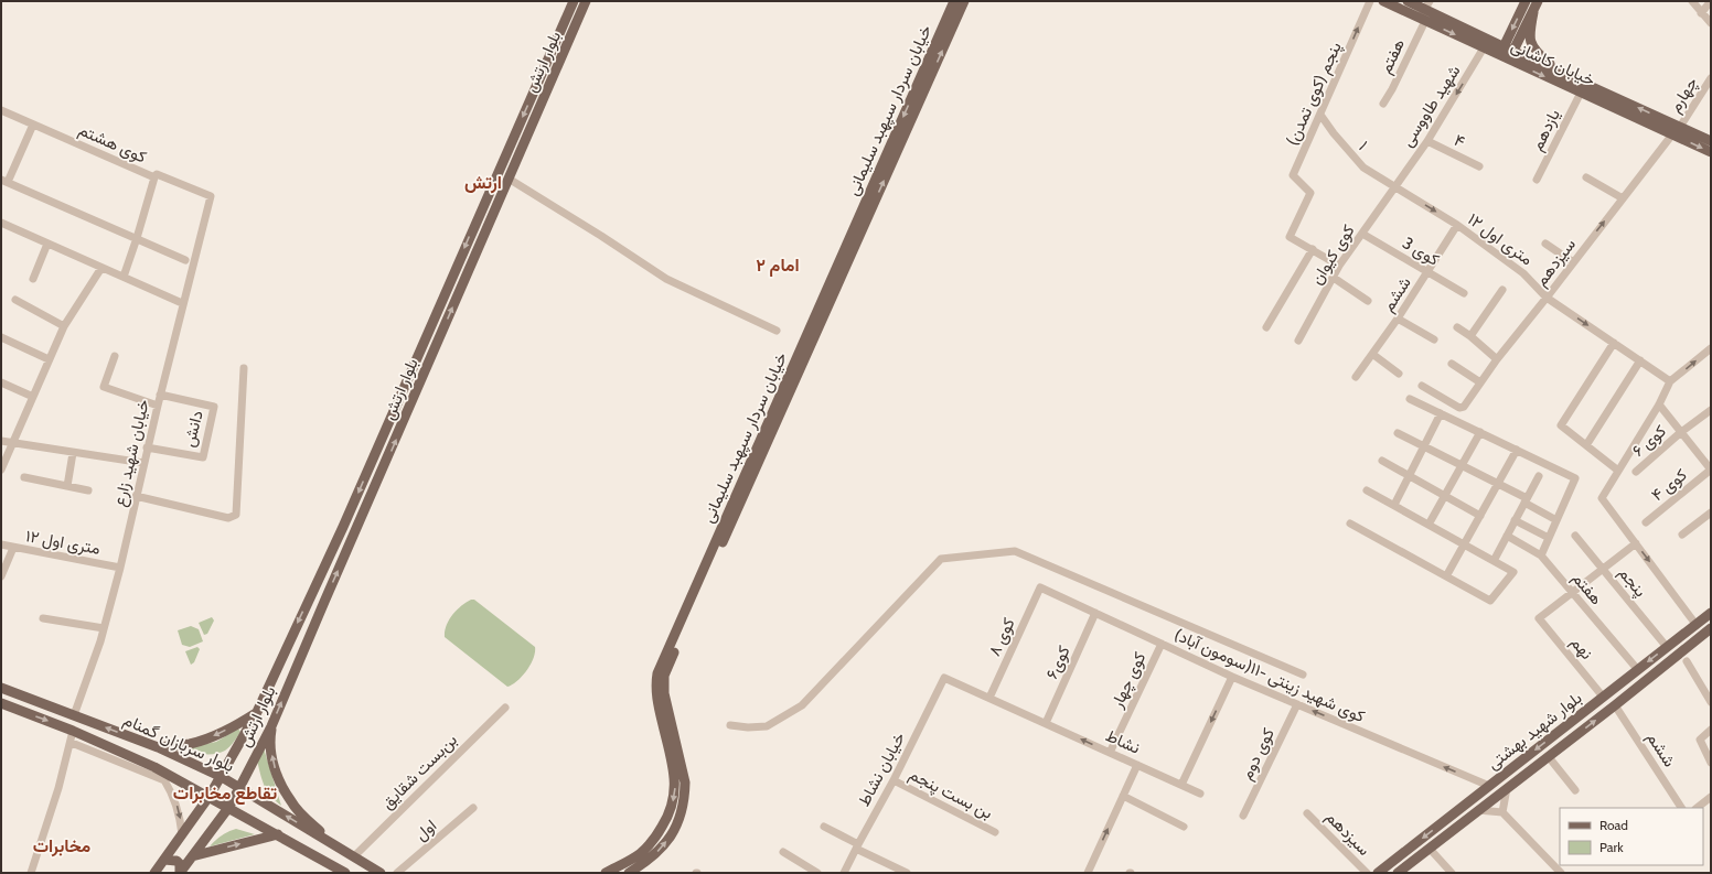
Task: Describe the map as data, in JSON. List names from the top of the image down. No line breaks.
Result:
{"streets":{"main road":["بلوار ارتش","خیابان کاشانی","خیابان سردار سپهبد سلیمانی","بلوار شهید بهشتی","بلوار سربازان گمنام"],"street":["هفتم","پنجم (کوی تمدن)","چهارم","شهید طاووسی","یازدهم","۴","کوی هشتم","۱","۱۲ متری اول","کوی 3","کوی کیوان","سیزدهم","ششم","دانش","کوی ۶","خیابان شهید زارع","کوی ۴","پنجم","کوی ۸","نهم","کوی۶","کوی شهید زینتی -۱۱(سومون آباد)","کوی چهار","نشاط","کوی دوم","خیابان نشاط","بن‌بست شقایق","بن بست پنجم","اول"]},"crossings":[["هفتم","خیابان کاشانی"],["هفتم","نهم"],["هفتم","بلوار شهید بهشتی"],["بلوار ارتش","بلوار سربازان گمنام"],["خیابان کاشانی","چهارم"],["خیابان کاشانی","شهید طاووسی"],["خیابان کاشانی","یازدهم"],["خیابان کاشانی","سیزدهم"],["پنجم (کوی تمدن)","۱"],["شهید طاووسی","۴"],["شهید طاووسی","۱"],["شهید طاووسی","۱۲ متری اول"],["شهید طاووسی","کوی کیوان"],["کوی هشتم","خیابان شهید زارع"],["۱","۱۲ متری اول"],["۱","کوی کیوان"],["۱۲ متری اول","کوی کیوان"],["۱۲ متری اول","سیزدهم"],["۱۲ متری اول","ششم"],["۱۲ متری اول","خیابان شهید زارع"],["کوی 3","کوی کیوان"],["کوی 3","ششم"],["ششم","بلوار شهید بهشتی"],["دانش","خیابان شهید زارع"],["خیابان شهید زارع","بلوار سربازان گمنام"],["پنجم","بلوار شهید بهشتی"],["کوی ۸","کوی شهید زینتی -۱۱(سومون آباد)"],["کوی ۸","نشاط"],["نهم","بلوار شهید بهشتی"],["کوی۶","کوی شهید زینتی -۱۱(سومون آباد)"],["کوی۶","نشاط"],["کوی شهید زینتی -۱۱(سومون آباد)","کوی چهار"],["کوی شهید زینتی -۱۱(سومون آباد)","بلوار شهید بهشتی"],["کوی شهید زینتی -۱۱(سومون آباد)","کوی دوم"],["کوی چهار","نشاط"],["نشاط","خیابان نشاط"],["بلوار سربازان گمنام","بن‌بست شقایق"],["خیابان نشاط","بن بست پنجم"]],"one_way":["پنجم (کوی تمدن)","شهید طاووسی","کوی شهید زینتی -۱۱(سومون آباد)"],"districts":["ارتش","امام ۲","تقاطع مخابرات","مخابرات"],"legend":["Road","Park"]}
